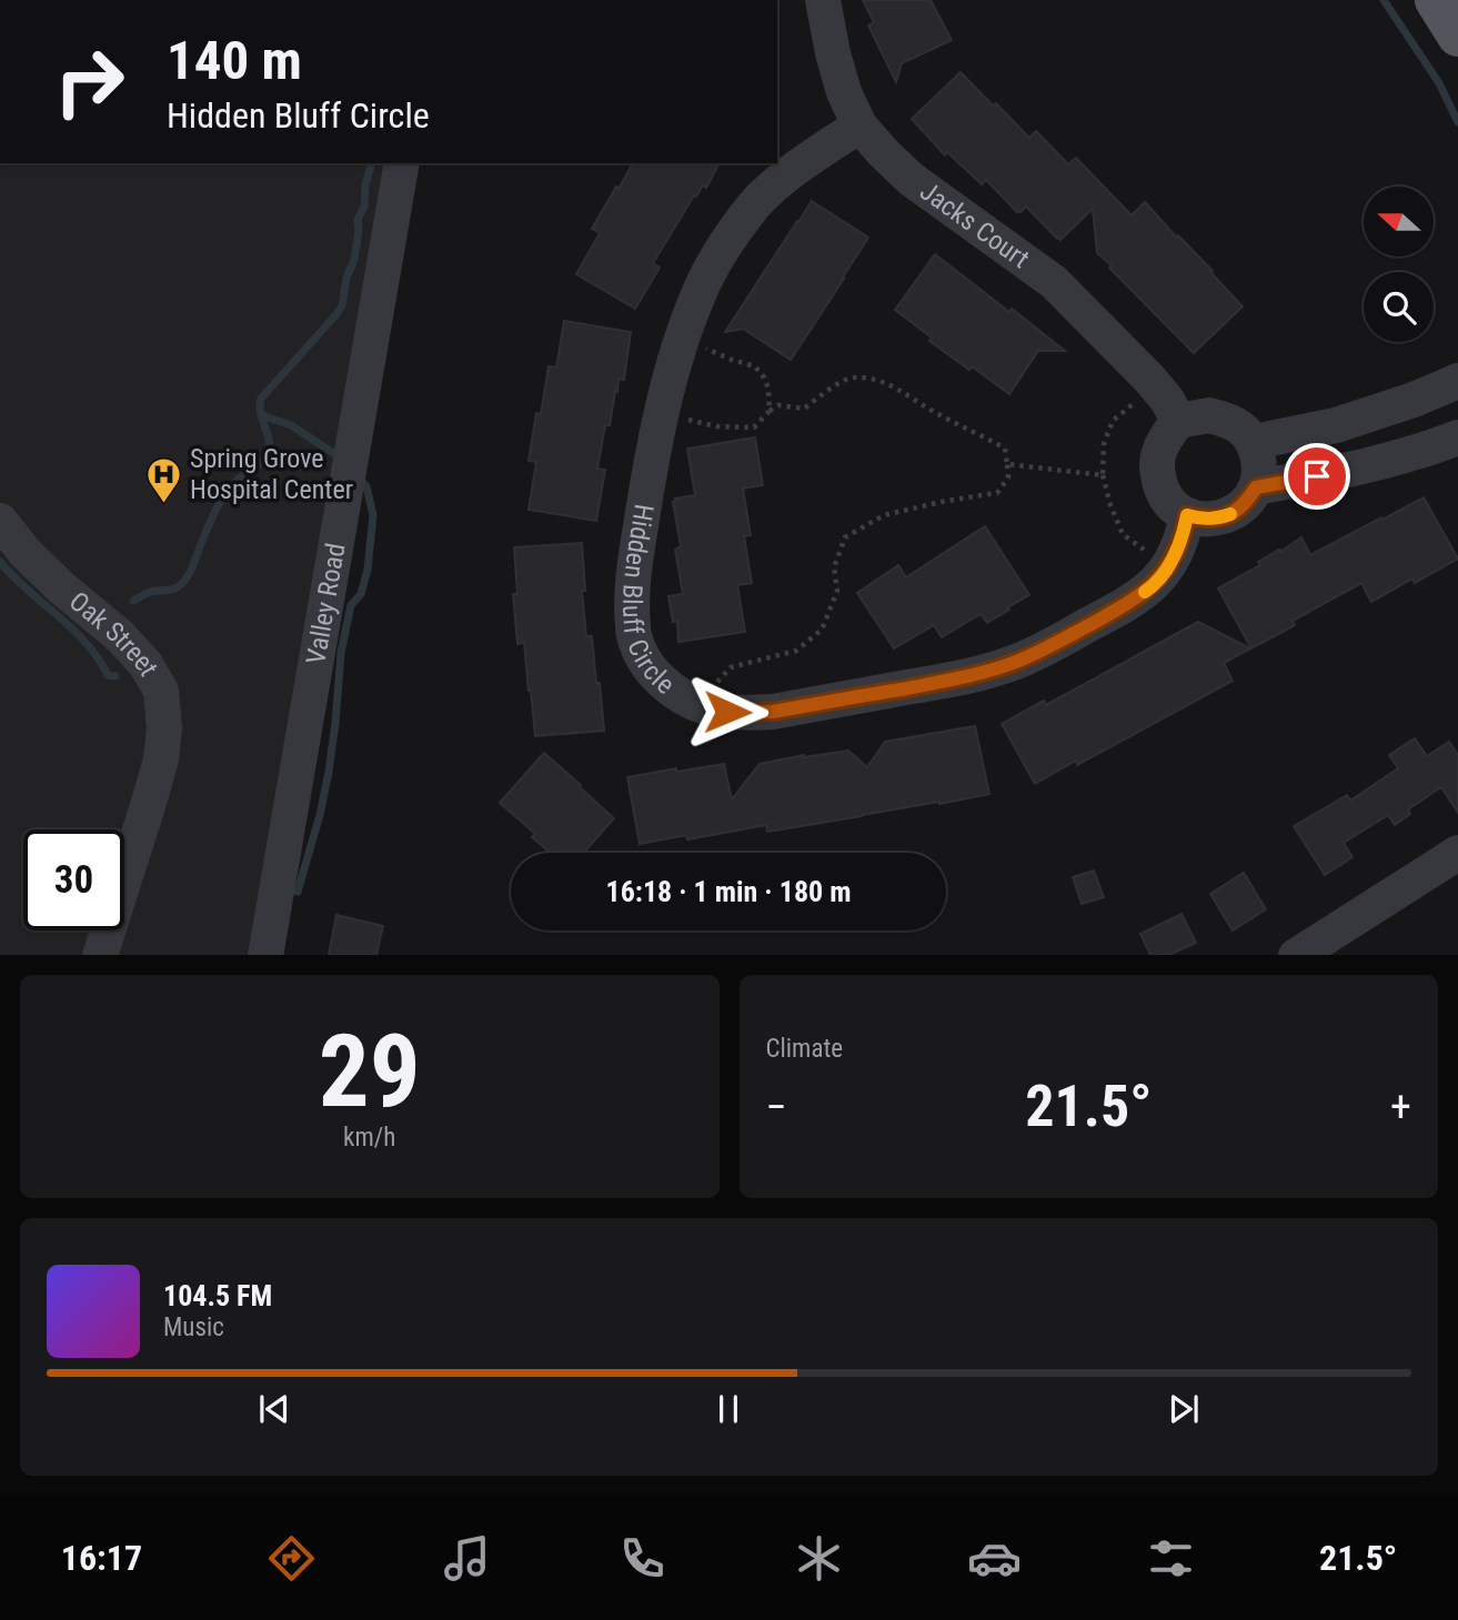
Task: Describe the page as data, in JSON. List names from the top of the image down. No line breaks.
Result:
{"streets":{"street":["Jacks Court","Hidden Bluff Circle","Valley Road","Oak Street"]},"crossings":[["Jacks Court","Hidden Bluff Circle"]],"places":{"hospital":["Spring Grove Hospital Center"]},"north":"left","page":{"turn":["140 m","Hidden Bluff Circle"],"limit":"30","trip":"16:18 · 1 min · 180 m","tile":[["29","km/h"],"Climate"],"heat":["−","21.5°","+"],"song":["104.5 FM","Music"],"tabs":["16:17","21.5°"]}}
